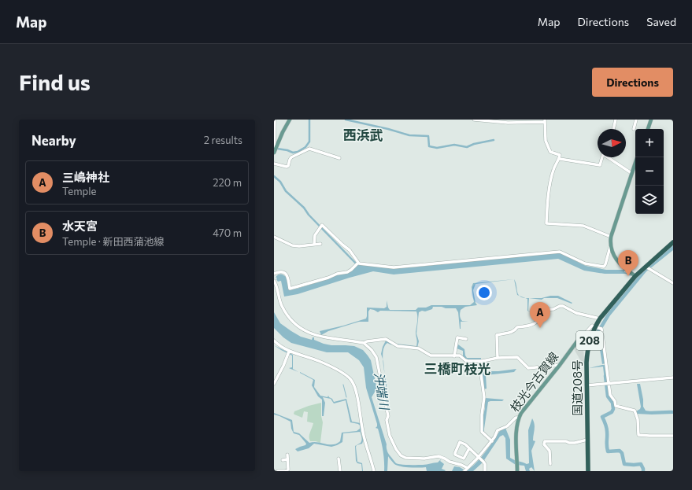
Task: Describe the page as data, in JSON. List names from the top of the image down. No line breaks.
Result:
{"streets":{"highway":["208","国道208号"],"main road":["枝光今古賀線"]},"districts":["西浜武","三橋町枝光"],"water":["沖端川"],"north":"right","page":{"header":"Map","nav":["Map","Directions","Saved"],"buttons":"Directions","title":"Find us","heading":["Nearby","2 results"],"map_buttons":["+","−"],"list":[{"mark":"A","name":"三嶋神社","note":"Temple","value":"220 m"},{"mark":"B","name":"水天宮","note":"Temple · 新田西蒲池線","value":"470 m"}],"pins":["B","A"]}}
